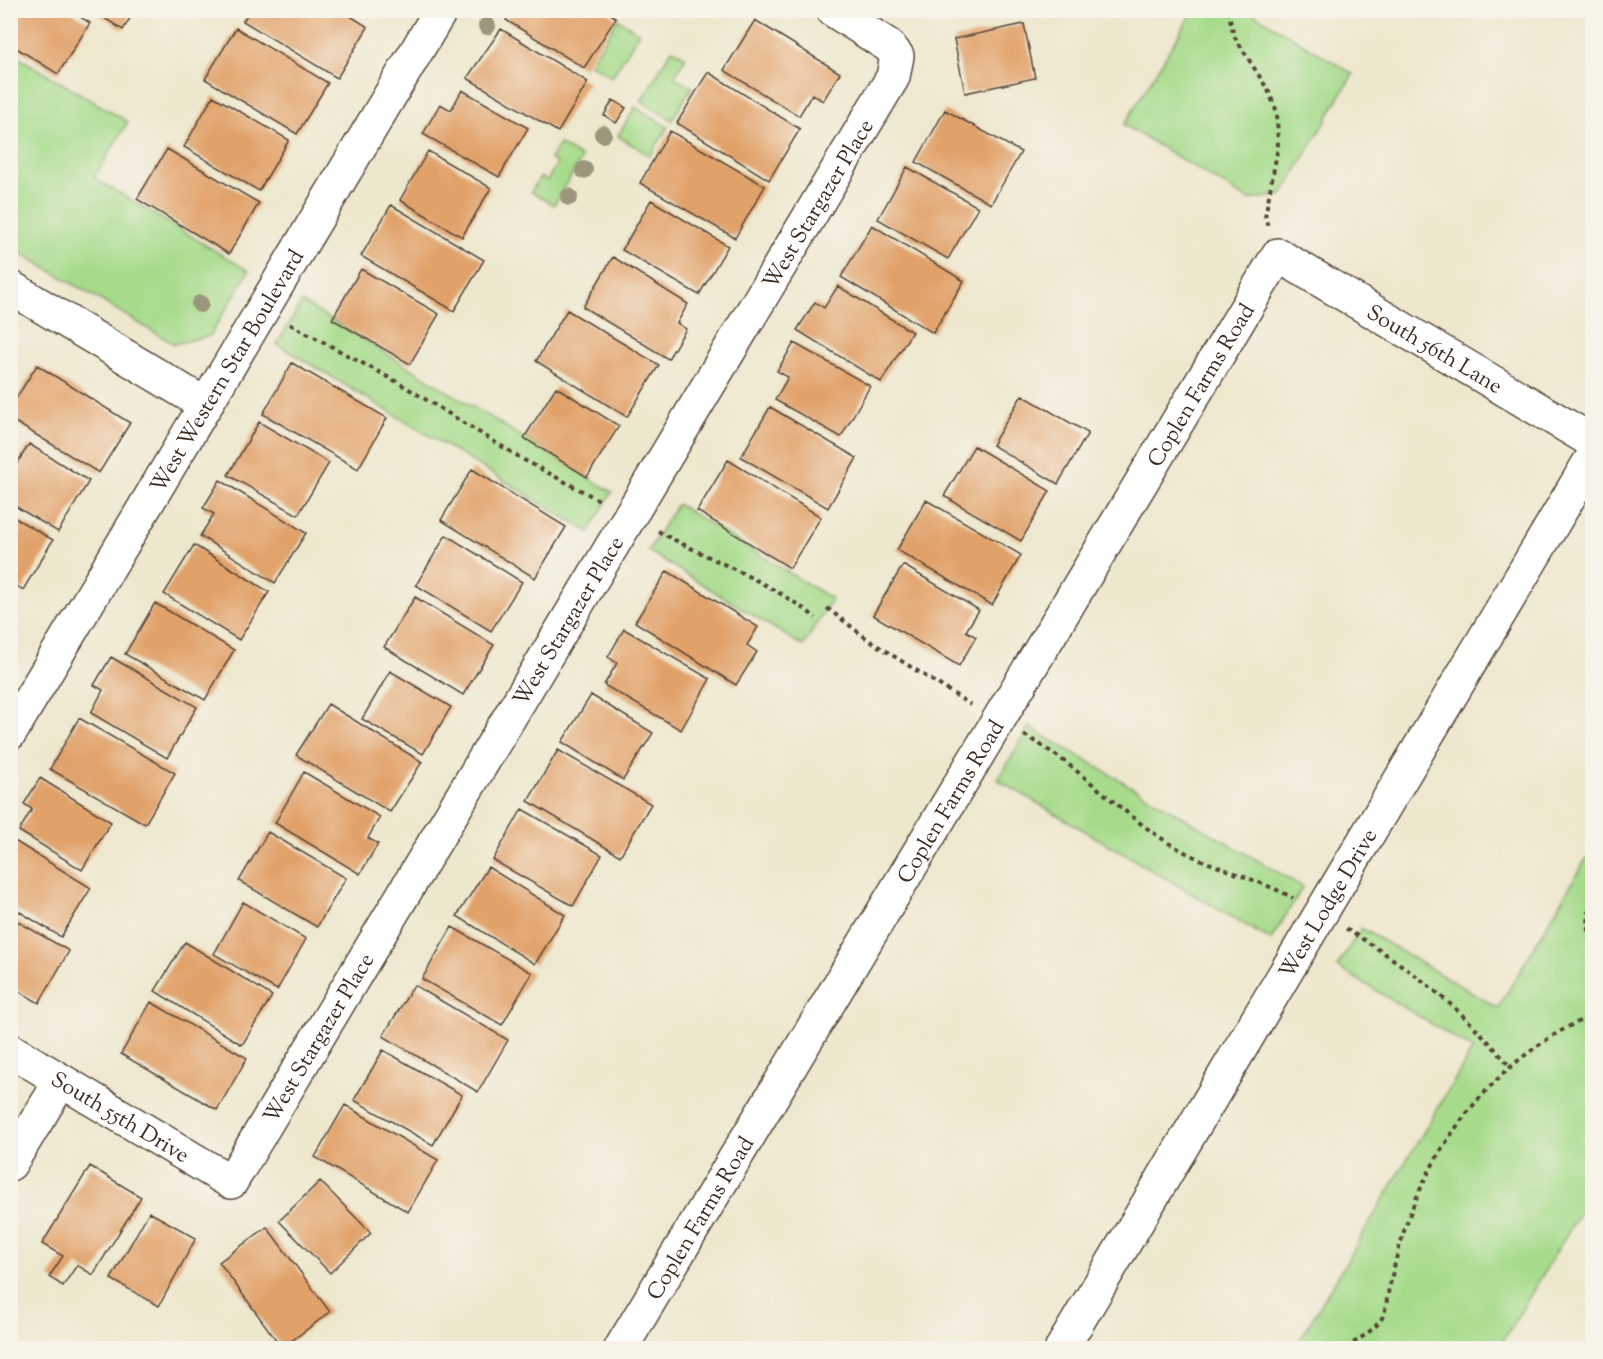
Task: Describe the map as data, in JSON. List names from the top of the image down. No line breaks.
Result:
{"streets":{"street":["West Stargazer Place","South 56th Lane","West Western Star Boulevard","Coplen Farms Road","West Lodge Drive","South 55th Drive"]},"crossings":[["West Stargazer Place","South 55th Drive"],["South 56th Lane","Coplen Farms Road"]]}
